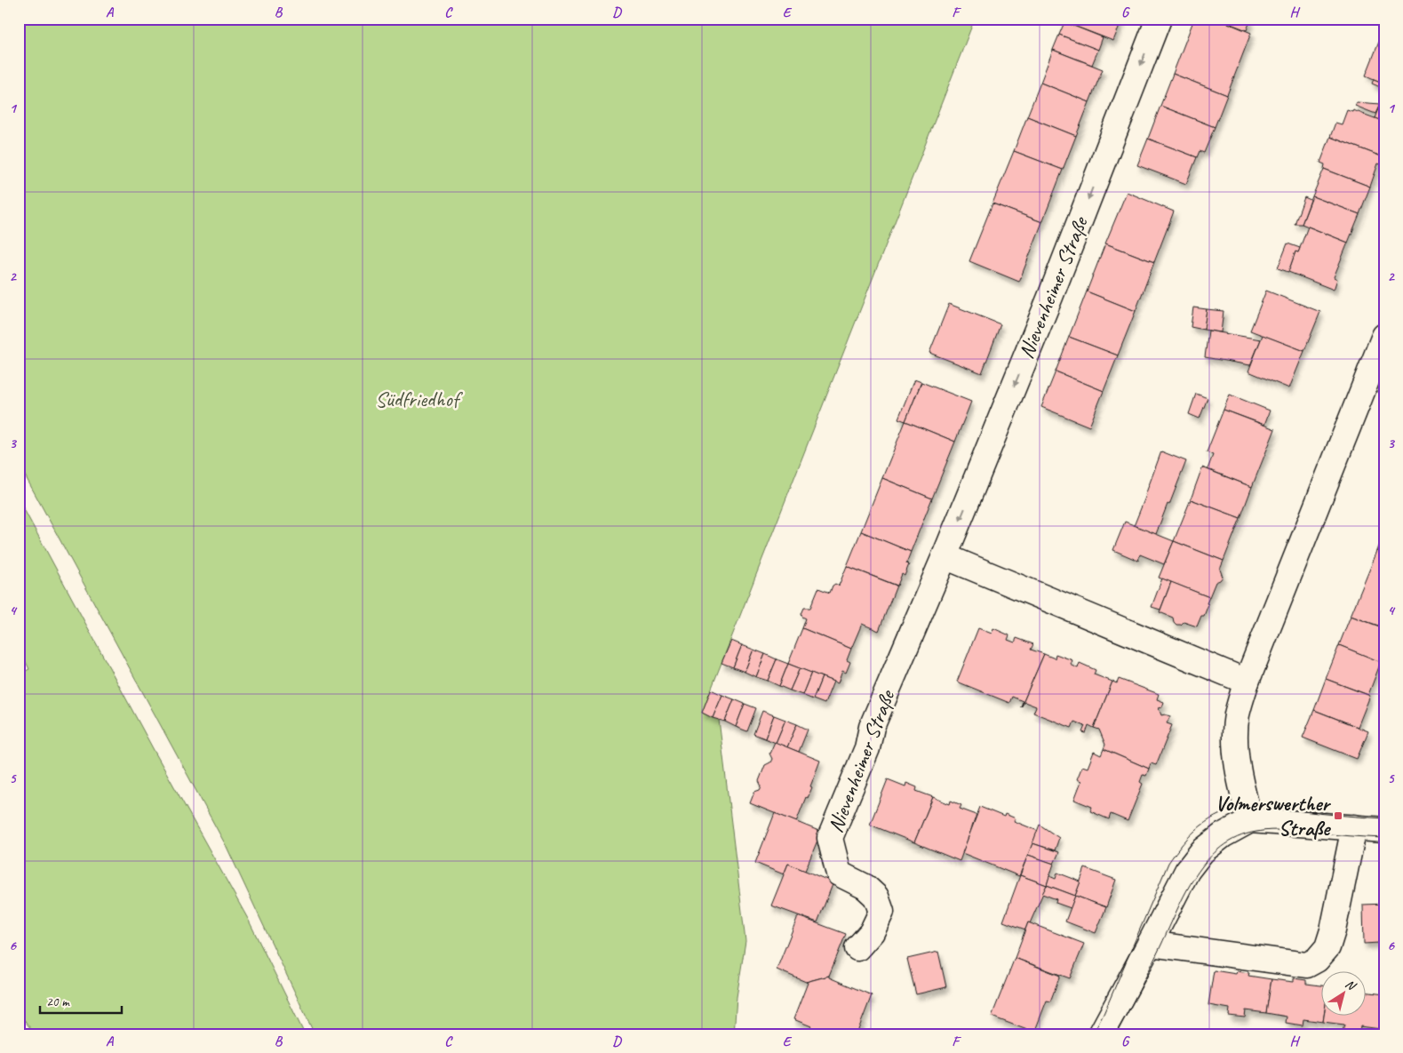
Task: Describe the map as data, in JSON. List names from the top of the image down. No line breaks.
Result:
{"streets":{"street":["Nievenheimer Straße"]},"one_way":["Nievenheimer Straße"],"parks":["Südfriedhof"],"places":{"transit":["Volmerswerther Straße"]},"scale_bar":"20 m","north":"top right","grid":{"columns":["A","B","C","D","E","F","G","H"],"rows":["1","2","3","4","5","6"]}}
